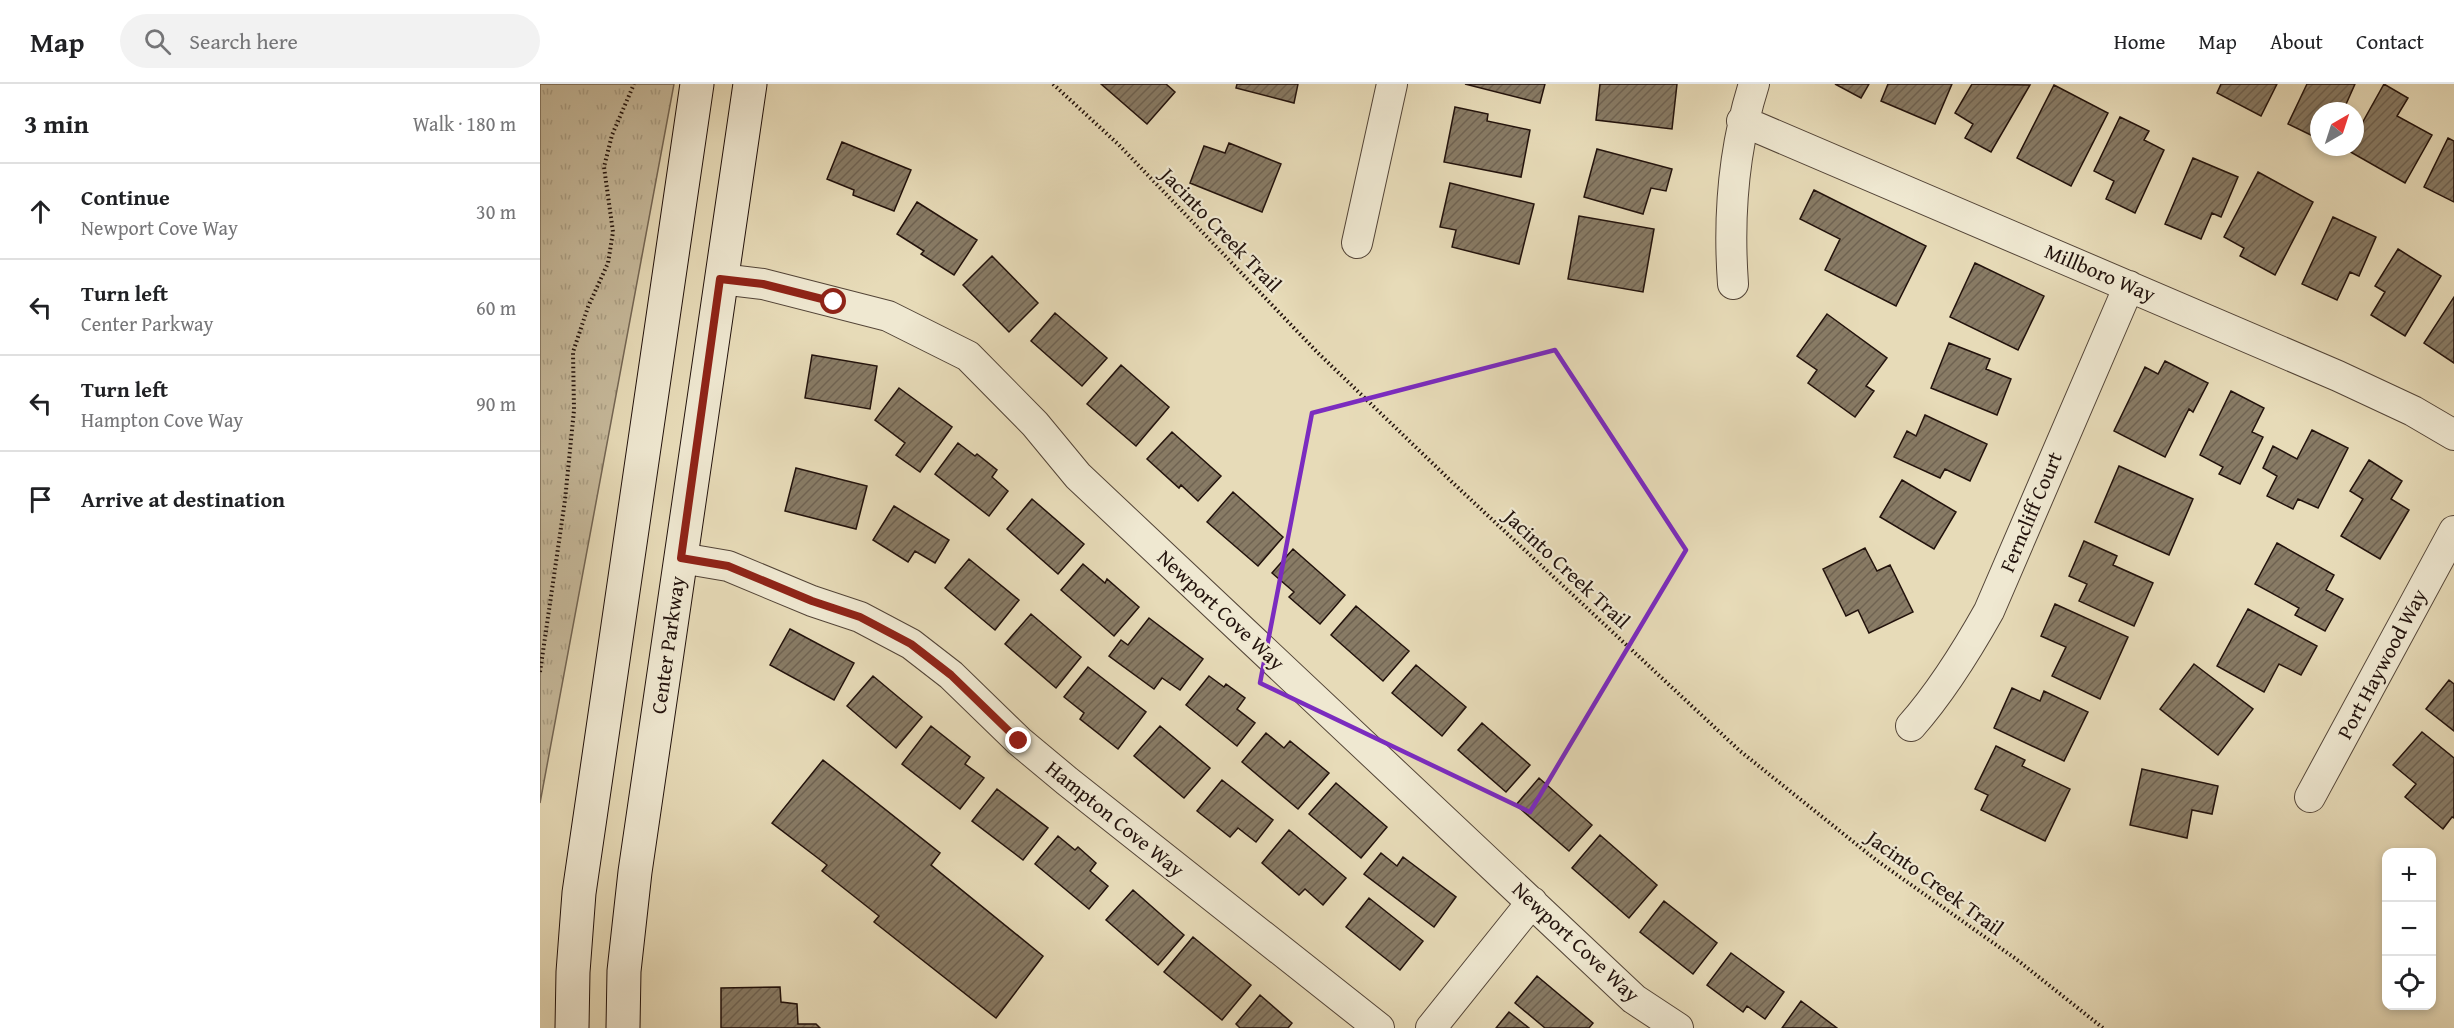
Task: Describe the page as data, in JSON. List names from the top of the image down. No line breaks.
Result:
{"streets":{"main road":["Center Parkway"],"street":["Millboro Way","Ferncliff Court","Newport Cove Way","Port Haywood Way","Hampton Cove Way"],"path":["Jacinto Creek Trail"]},"crossings":[["Millboro Way","Ferncliff Court"],["Newport Cove Way","Center Parkway"],["Center Parkway","Hampton Cove Way"]],"north":"top right","page":{"header":"Map","search":"Search here","nav":["Home","Map","About","Contact"],"heading":["3 min","Walk · 180 m"],"list":[["Continue","Newport Cove Way","30 m"],["Turn left","Center Parkway","60 m"],["Turn left","Hampton Cove Way","90 m"],"Arrive at destination"],"map_buttons":["+","−"]}}
